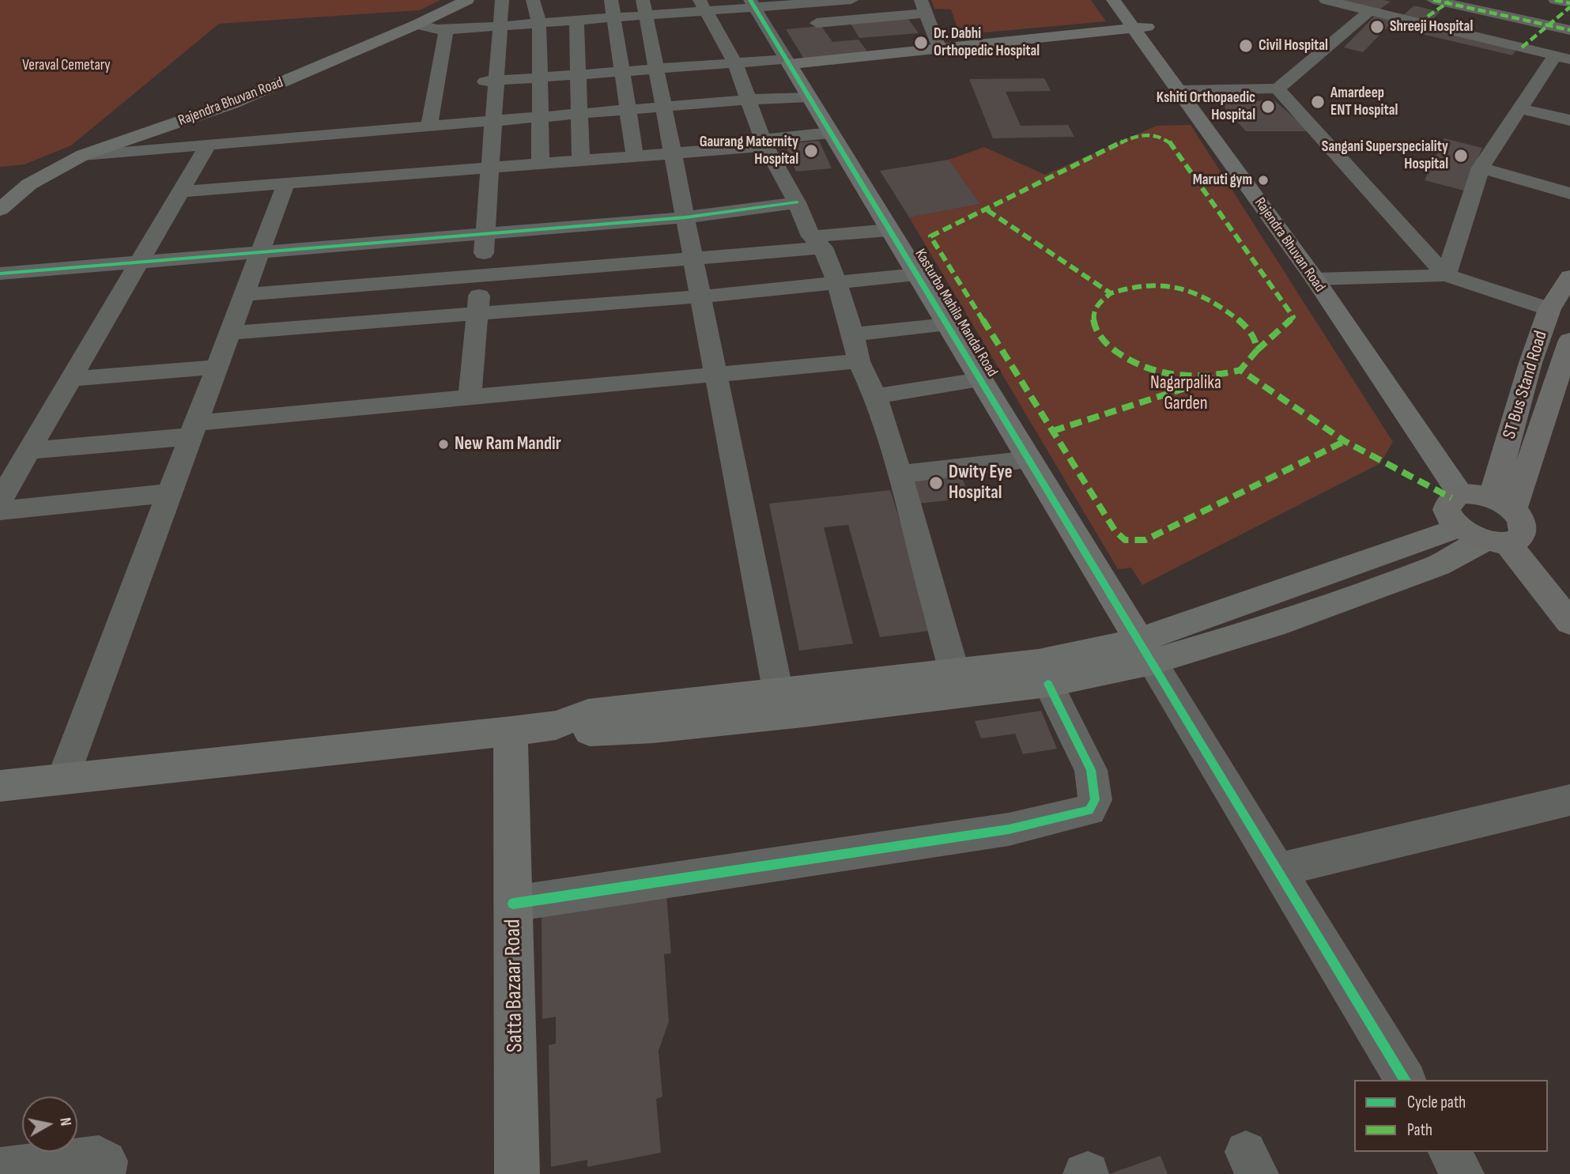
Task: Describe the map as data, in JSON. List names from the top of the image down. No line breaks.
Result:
{"streets":{"main road":["ST Bus Stand Road"],"street":["Rajendra Bhuvan Road","Kasturba Mahila Mandal Road","Satta Bazaar Road"]},"crossings":[["Rajendra Bhuvan Road","ST Bus Stand Road"]],"parks":["Veraval Cemetary","Nagarpalika Garden"],"places":["Shreeji Hospital","Dr. Dabhi Orthopedic Hospital","Civil Hospital","Amardeep ENT Hospital","Kshiti Orthopaedic Hospital","Gaurang Maternity Hospital","Sangani Superspeciality Hospital","Maruti gym","New Ram Mandir","Dwity Eye Hospital"],"legend":["Cycle path","Path"],"north":"right"}
